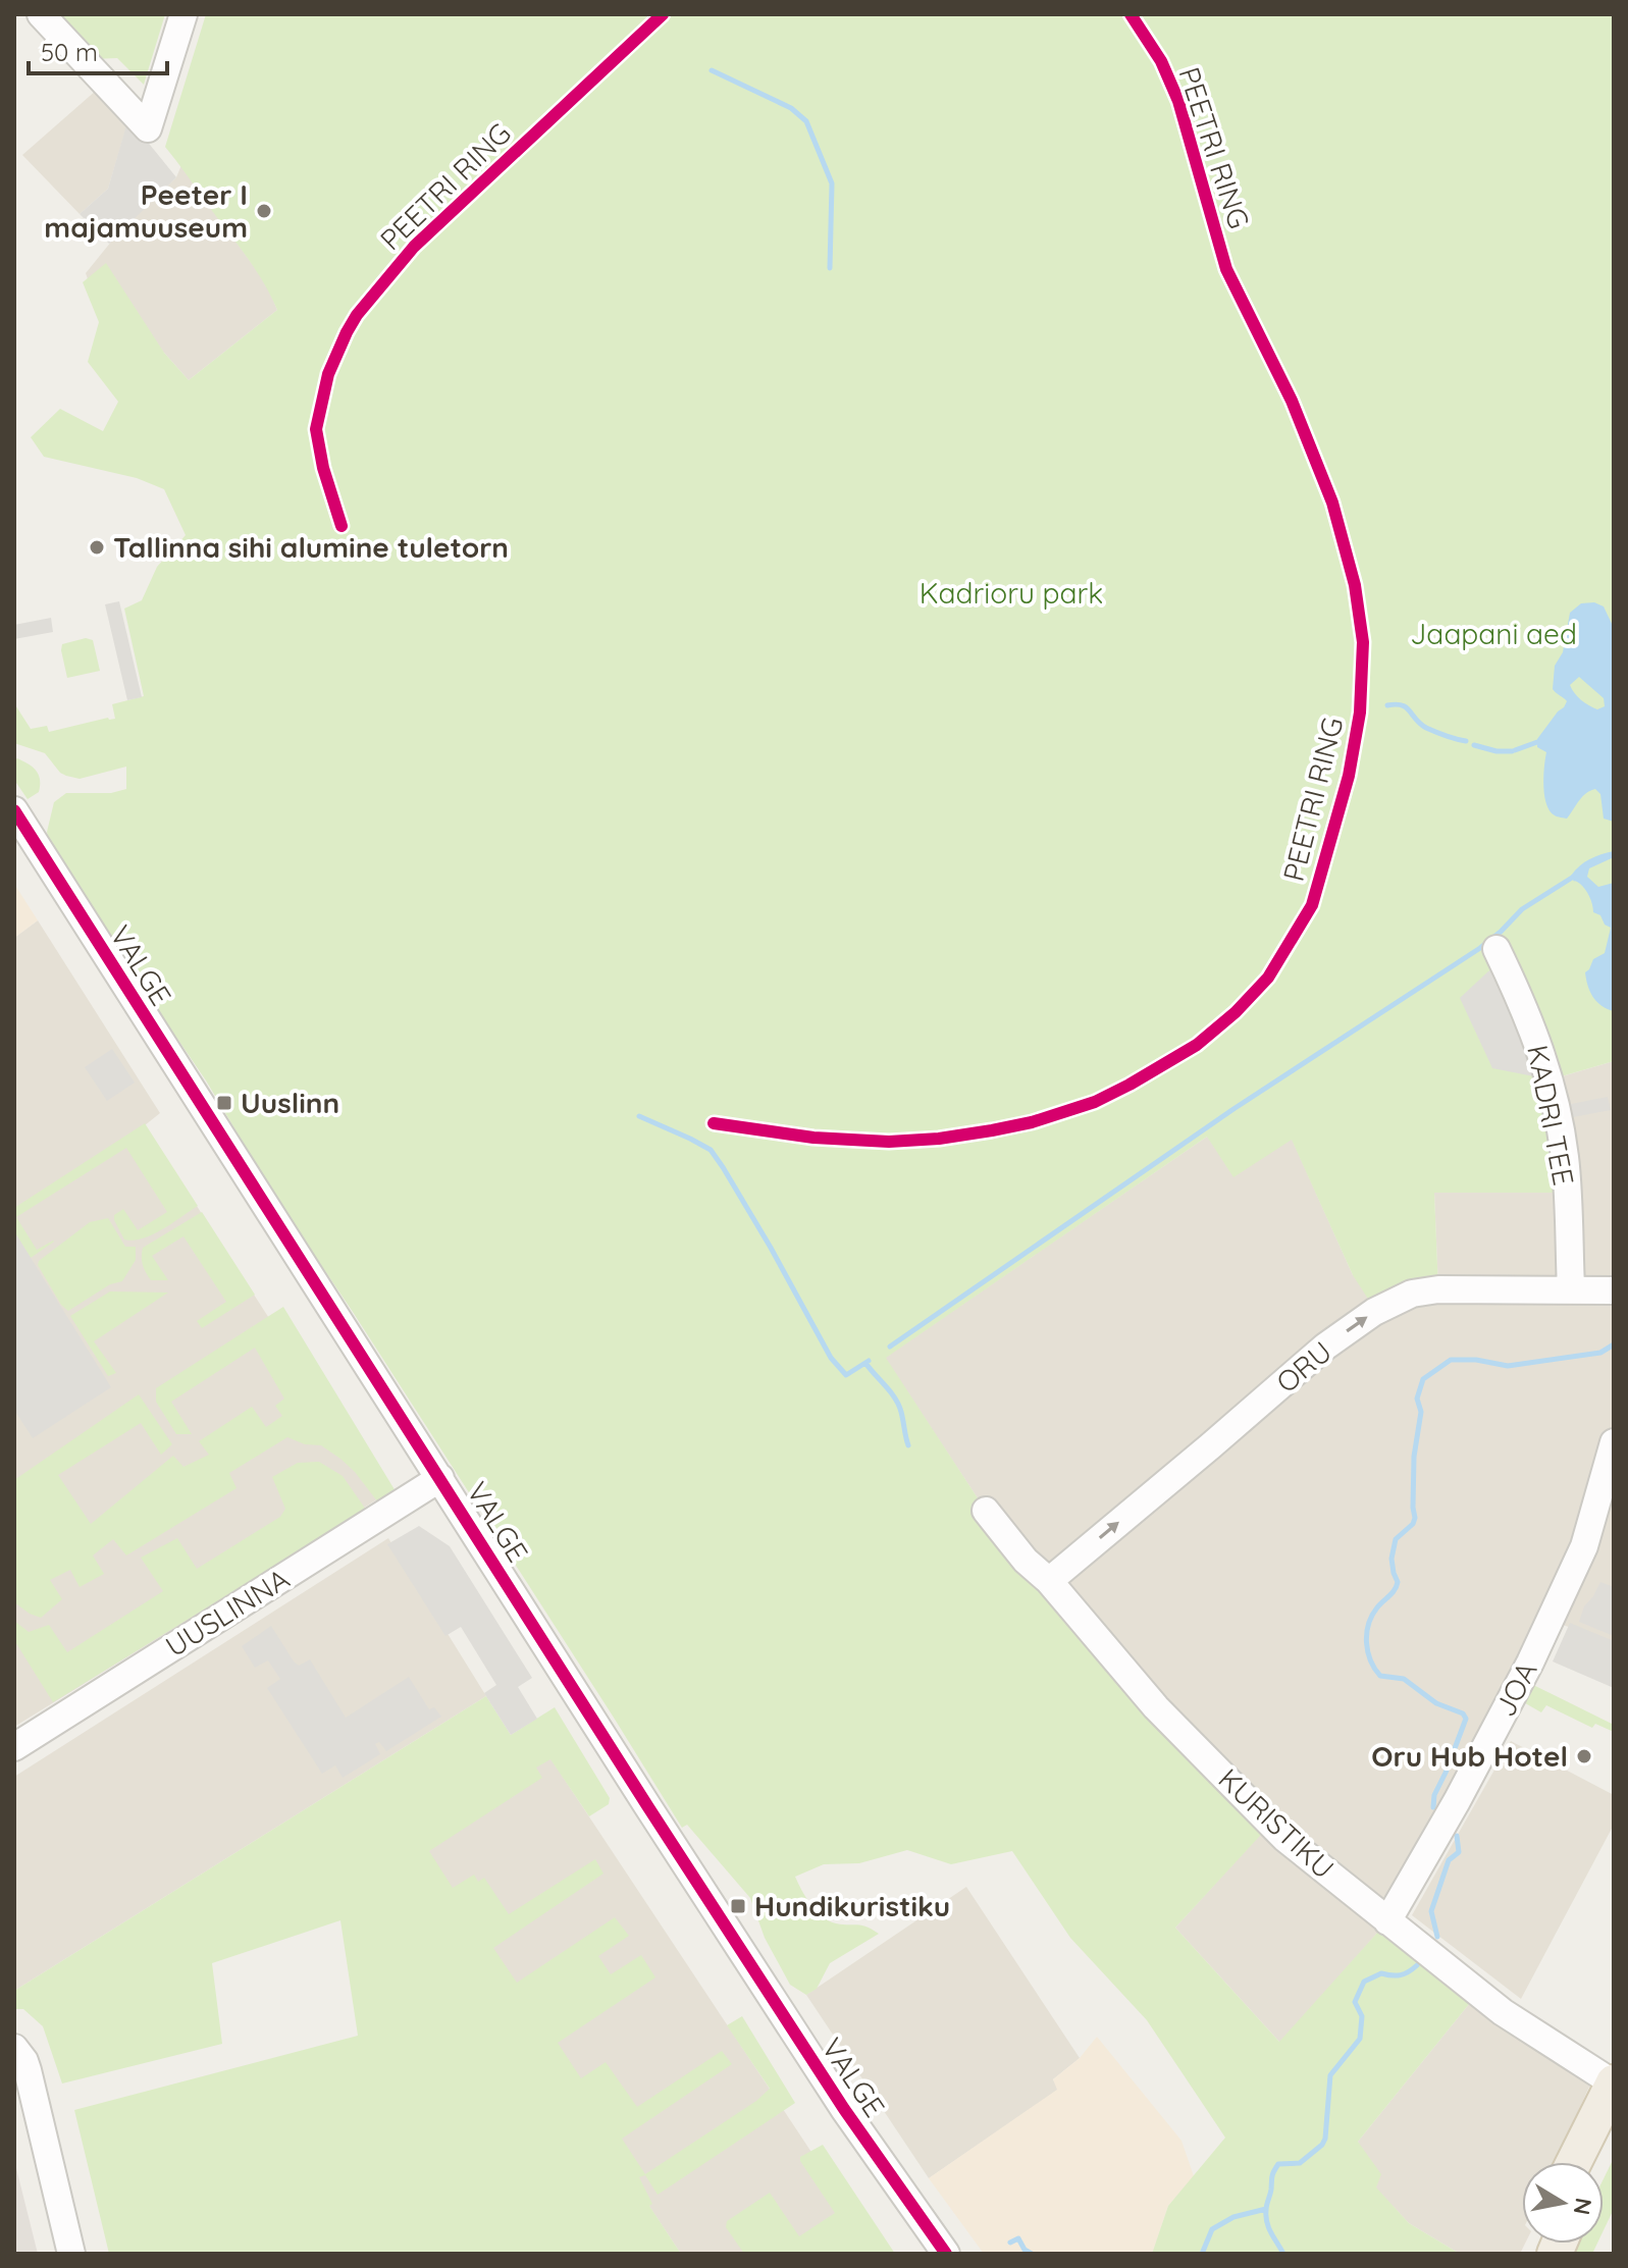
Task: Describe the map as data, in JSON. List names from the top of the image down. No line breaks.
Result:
{"streets":{"street":["VALGE","KADRI TEE","ORU","UUSLINNA","JOA","KURISTIKU"],"cycle path":["PEETRI RING"]},"crossings":[["VALGE","UUSLINNA"],["KADRI TEE","ORU"],["ORU","KURISTIKU"],["JOA","KURISTIKU"]],"one_way":["ORU"],"parks":["Kadrioru park","Jaapani aed"],"places":{"other":["Peeter I majamuuseum","Tallinna sihi alumine tuletorn","Oru Hub Hotel"],"transit":["Uuslinn","Hundikuristiku"]},"scale_bar":"50 m","north":"right"}
